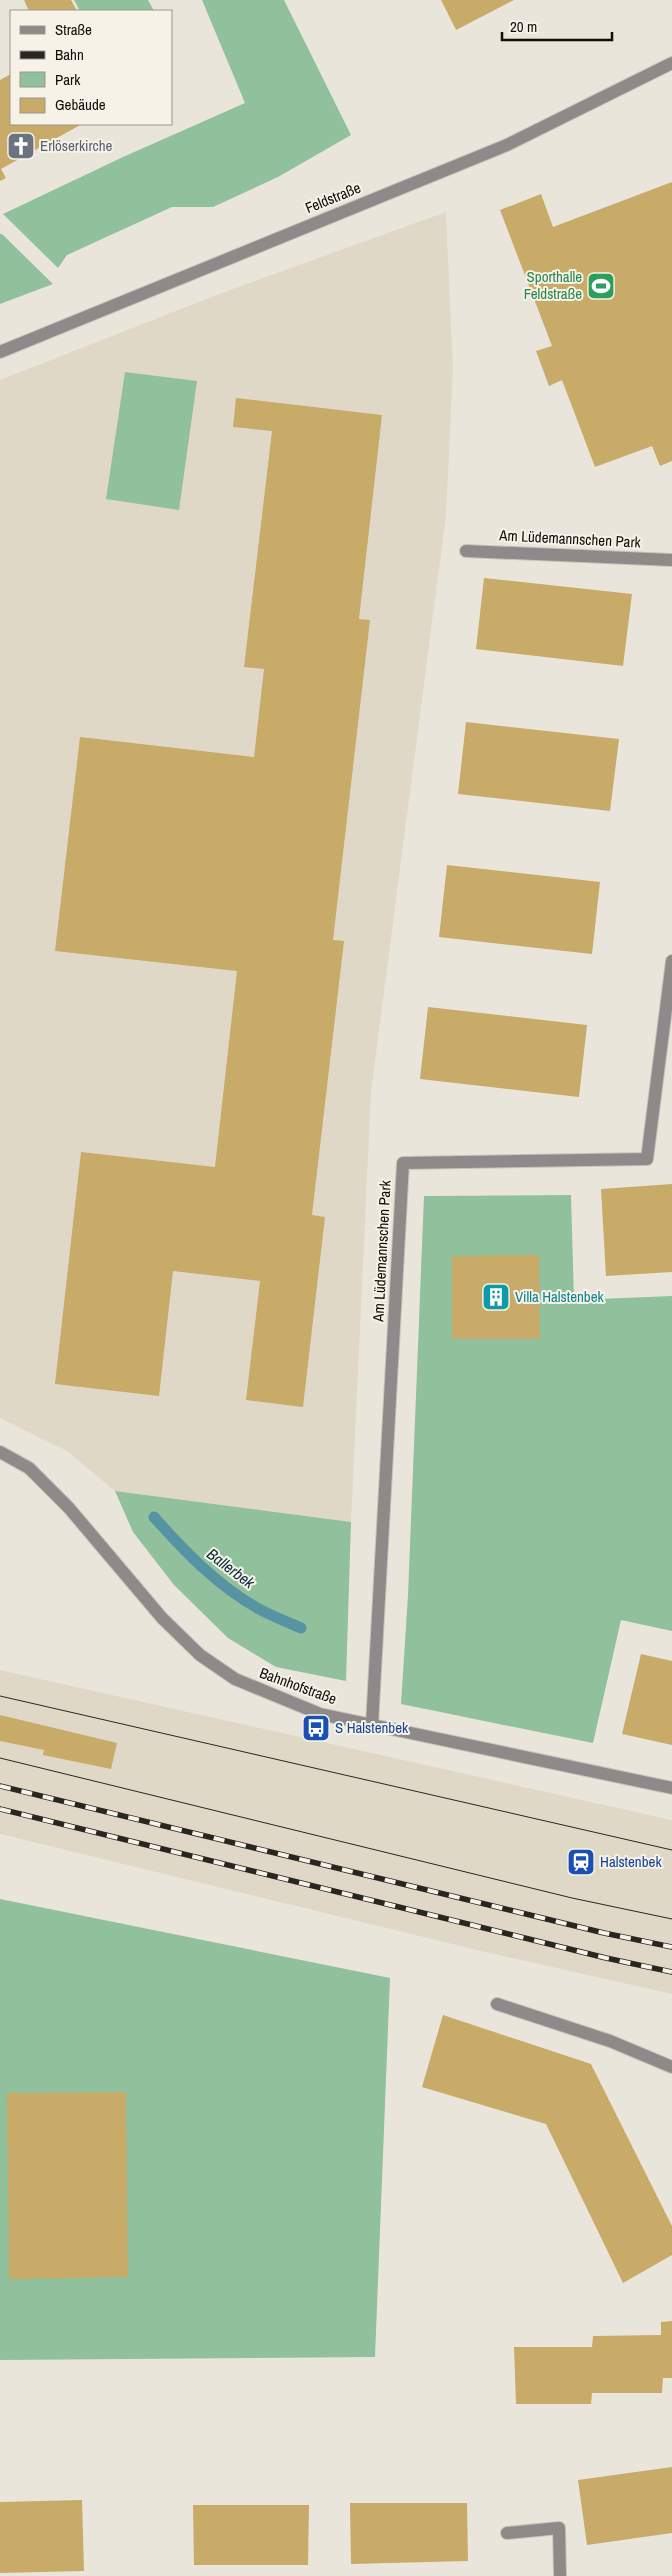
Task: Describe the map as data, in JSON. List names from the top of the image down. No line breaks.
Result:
{"streets":{"street":["Feldstraße","Am Lüdemannschen Park","Bahnhofstraße"]},"crossings":[["Am Lüdemannschen Park","Bahnhofstraße"]],"water":["Ballerbek"],"places":{"church":["Erlöserkirche"],"sports":["Sporthalle Feldstraße"],"building":["Villa Halstenbek"],"bus stop":["S Halstenbek"],"station":["Halstenbek"]},"legend":["Straße","Bahn","Park","Gebäude"],"scale_bar":"20 m"}
